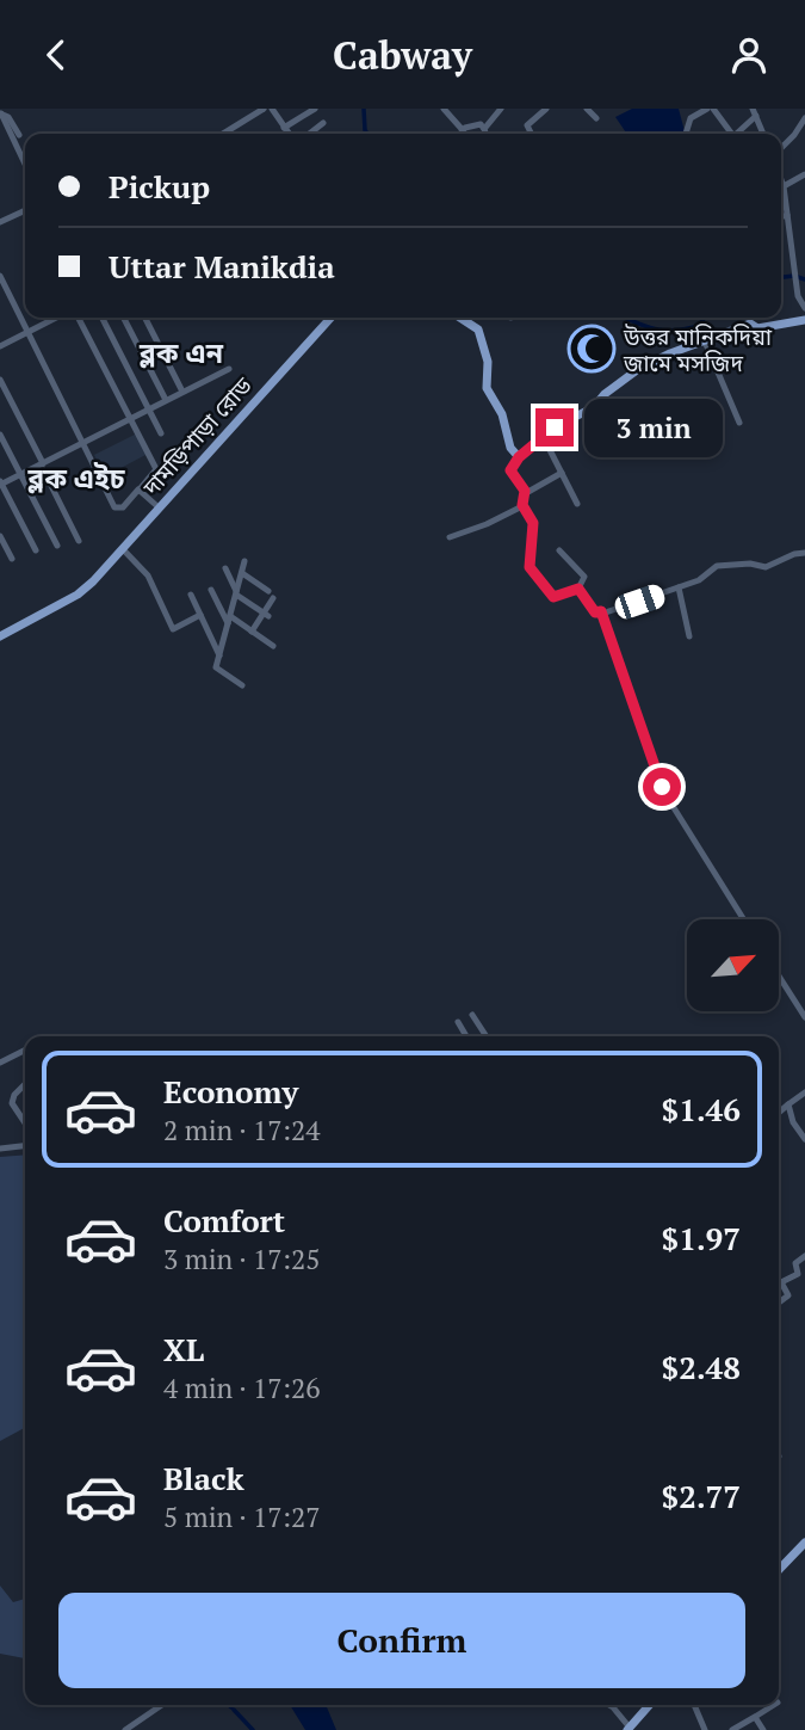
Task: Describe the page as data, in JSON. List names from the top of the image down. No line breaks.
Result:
{"streets":{"main road":["দামড়িপাড়া রোড"]},"districts":["ব্লক এন","ব্লক এইচ"],"places":{"mosque":["উত্তর মানিকদিয়া জামে মসজিদ"]},"north":"top right","page":{"header":"Cabway","banner":["Pickup","Uttar Manikdia"],"bubble":"3 min","list":[{"name":"Economy","note":"2 min · 17:24","value":"$1.46"},{"name":"Comfort","note":"3 min · 17:25","value":"$1.97"},{"name":"XL","note":"4 min · 17:26","value":"$2.48"},{"name":"Black","note":"5 min · 17:27","value":"$2.77"}],"buttons":"Confirm"}}
